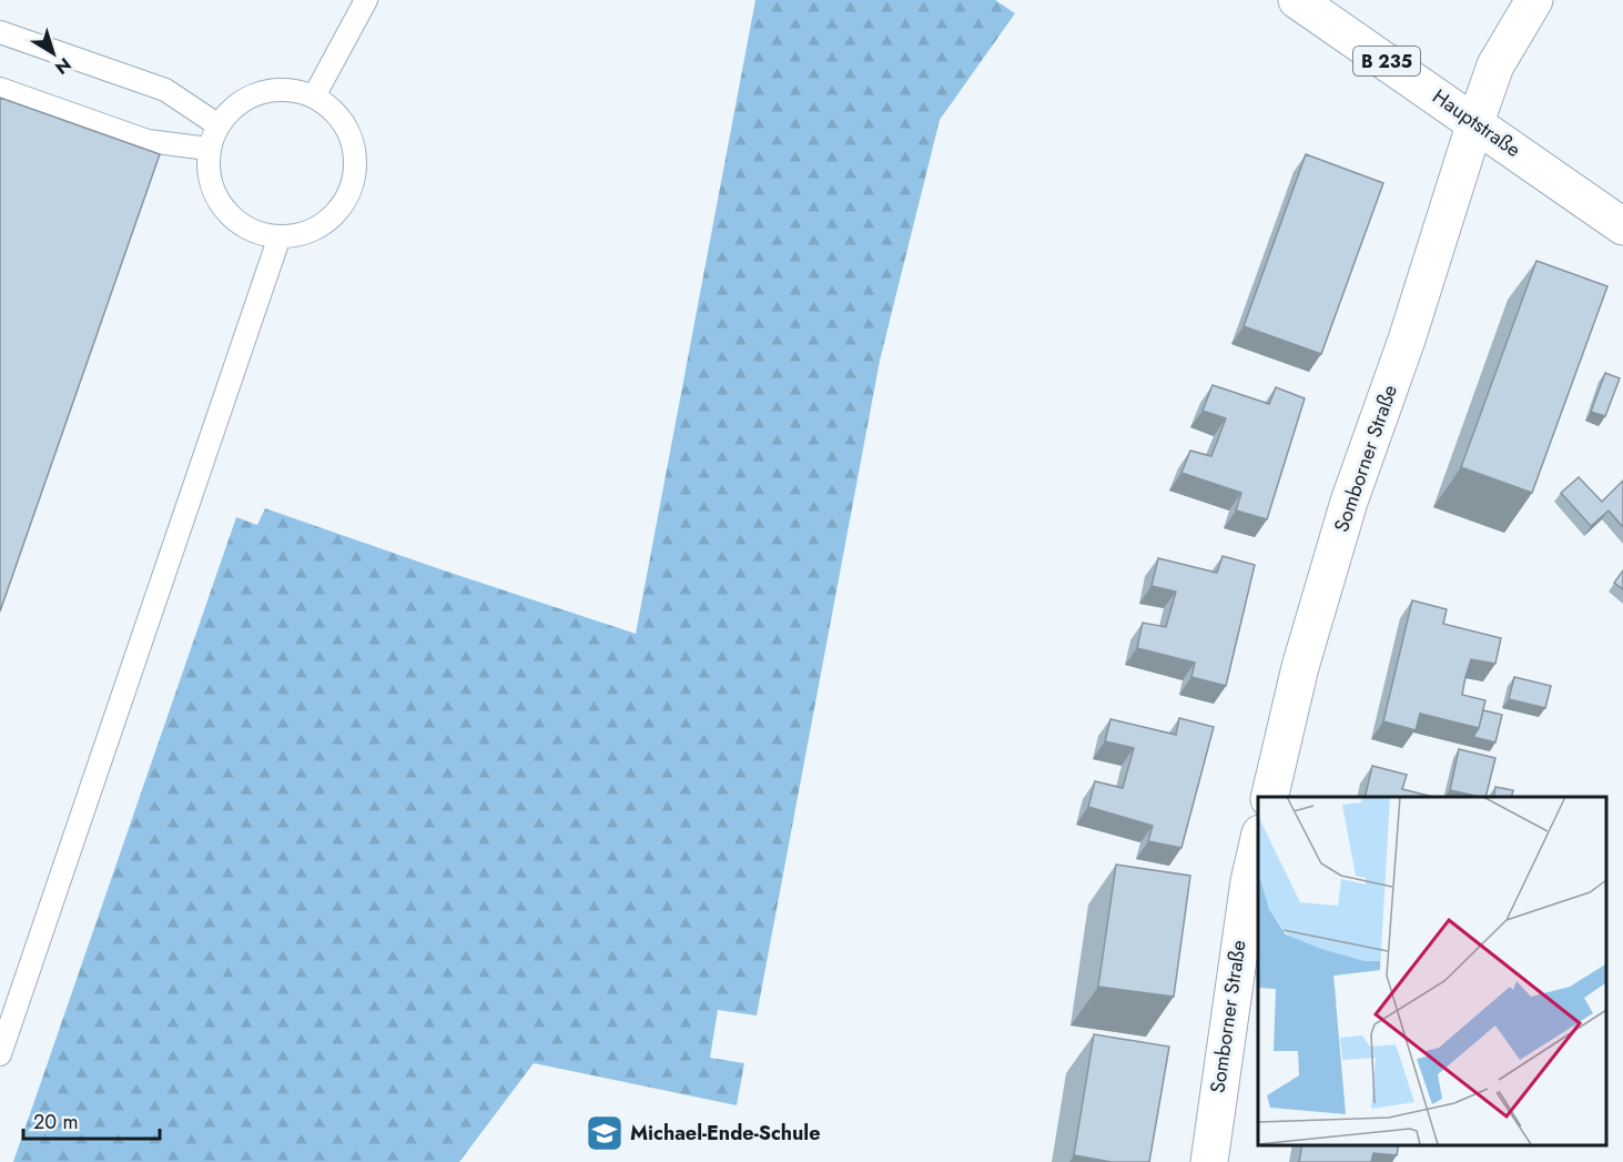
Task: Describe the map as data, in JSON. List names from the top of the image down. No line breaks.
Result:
{"streets":{"street":["B 235","Hauptstraße","Somborner Straße"]},"crossings":[["Hauptstraße","Somborner Straße"]],"places":{"school or university":["Michael-Ende-Schule"]},"scale_bar":"20 m","north":"bottom right"}
